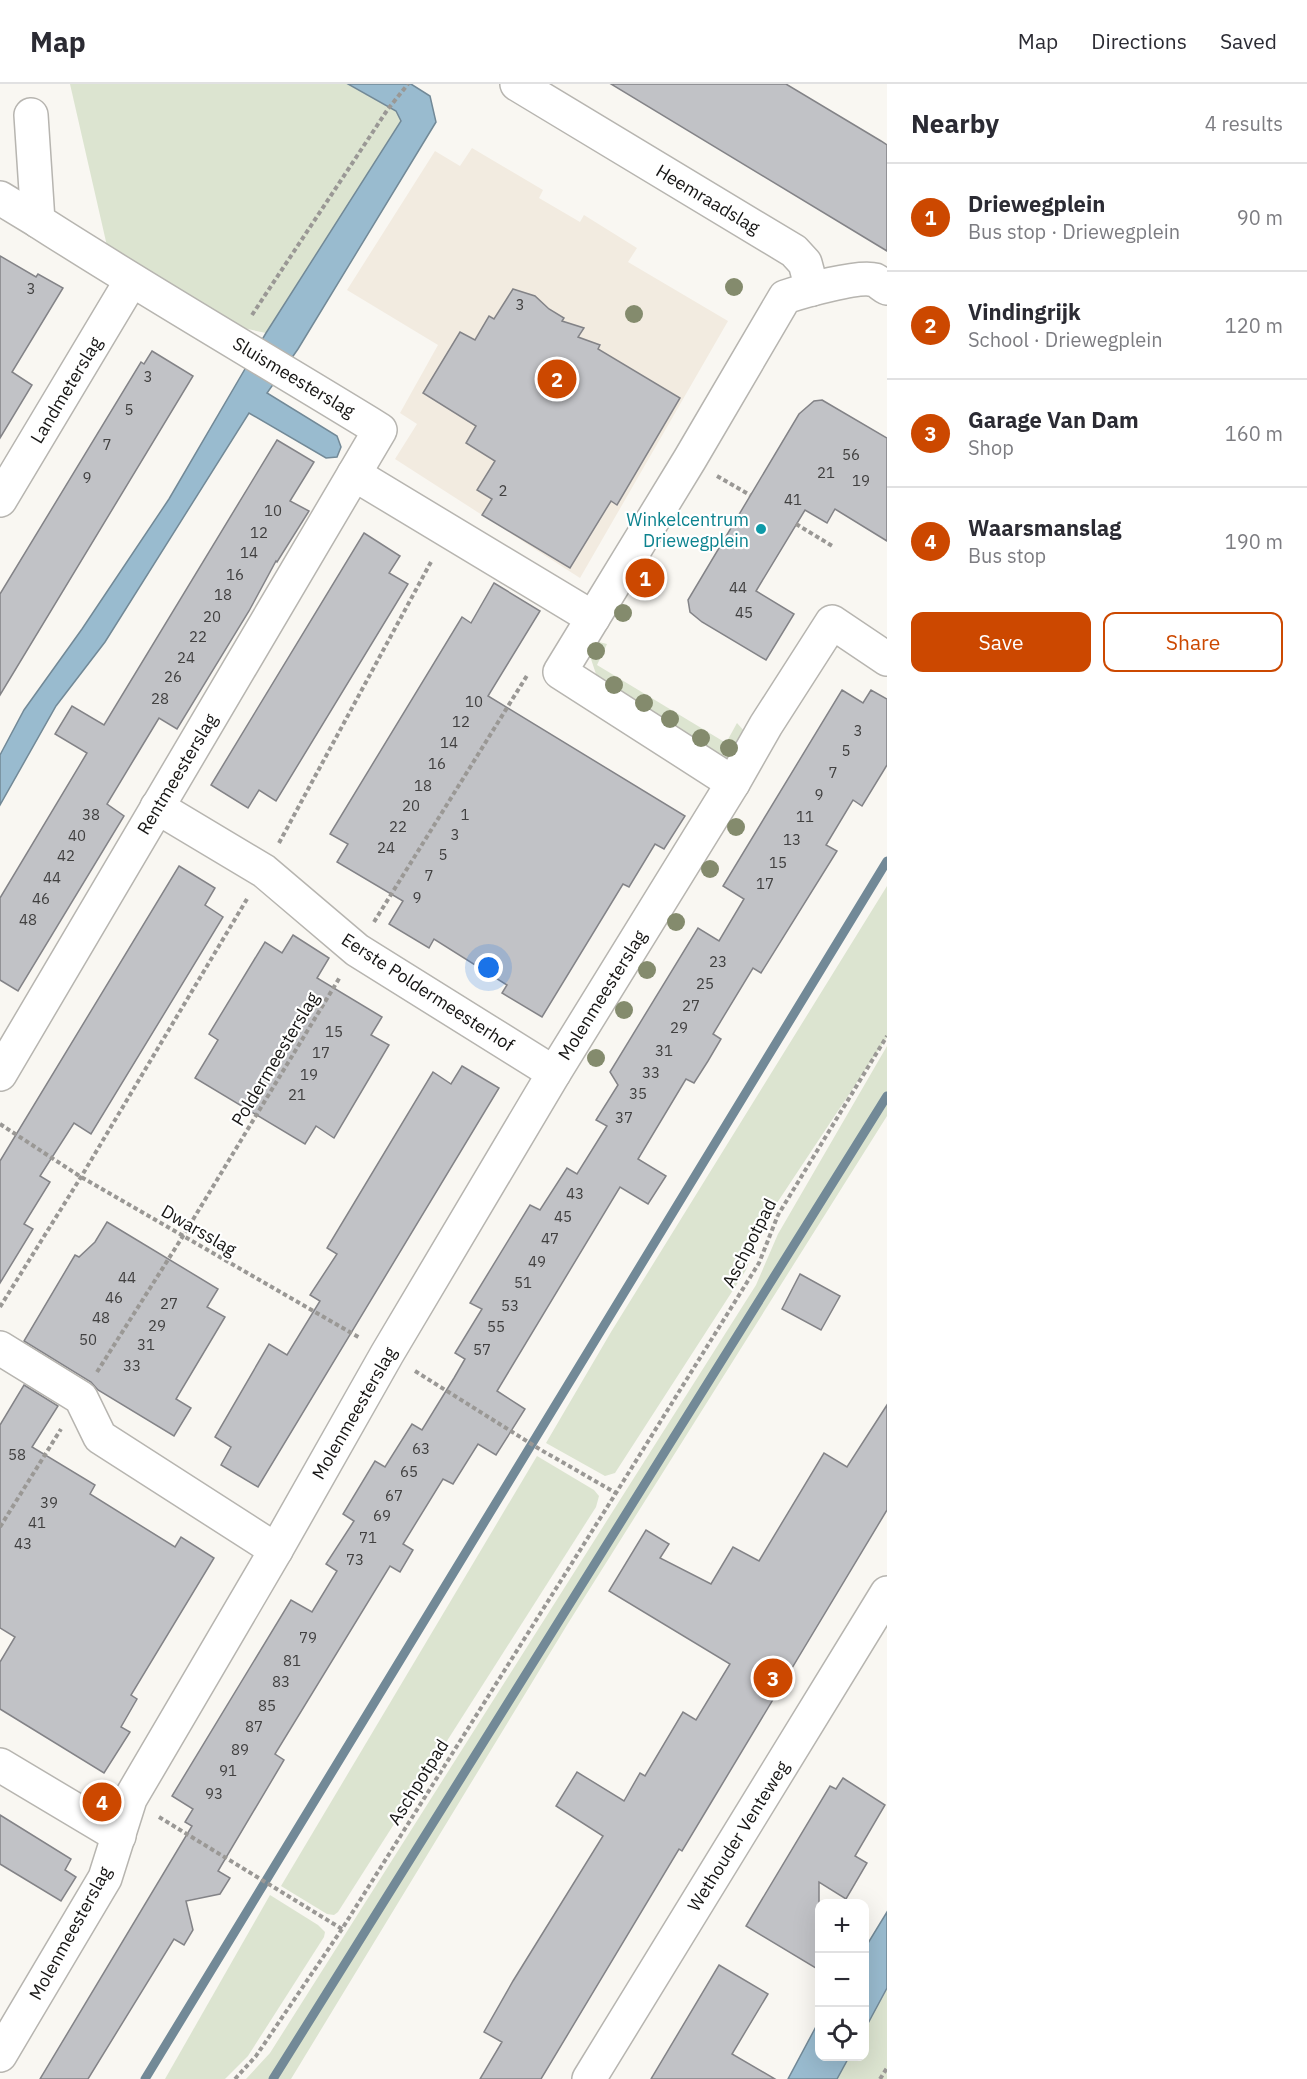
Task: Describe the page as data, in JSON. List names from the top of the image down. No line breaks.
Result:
{"streets":{"street":["Heemraadslag","Sluismeesterslag","Landmeterslag","Rentmeesterslag","Eerste Poldermeesterhof","Molenmeesterslag","Wethouder Venteweg"],"path":["Poldermeesterslag","Dwarsslag","Aschpotpad"]},"crossings":[["Sluismeesterslag","Landmeterslag"],["Sluismeesterslag","Rentmeesterslag"],["Rentmeesterslag","Eerste Poldermeesterhof"],["Eerste Poldermeesterhof","Molenmeesterslag"],["Eerste Poldermeesterhof","Poldermeesterslag"],["Molenmeesterslag","Dwarsslag"],["Poldermeesterslag","Dwarsslag"]],"places":["Winkelcentrum Driewegplein"],"house_numbers":["3","3","3","5","7","56","21","9","19","2","41","10","12","14","16","44","18","45","20","22","24","26","28","10","12","3","14","5","16","7","18","9","20","38","1","11","22","3","40","13","24","5","42","15","7","44","17","9","46","48","23","25","27","29","15","31","17","33","19","35","21","37","43","45","47","49","44","51","46","27","53","48","29","55","50","31","57","33","63","58","65","67","39","69","41","71","43","73","79","81","83","85","87","89","91","93"],"page":{"header":"Map","nav":["Map","Directions","Saved"],"heading":["Nearby","4 results"],"list":[{"mark":"1","name":"Driewegplein","note":"Bus stop · Driewegplein","value":"90 m"},{"mark":"2","name":"Vindingrijk","note":"School · Driewegplein","value":"120 m"},{"mark":"3","name":"Garage Van Dam","note":"Shop","value":"160 m"},{"mark":"4","name":"Waarsmanslag","note":"Bus stop","value":"190 m"}],"pins":["2","1","3","4"],"buttons":["Save","Share"],"map_buttons":["+","−"]}}
